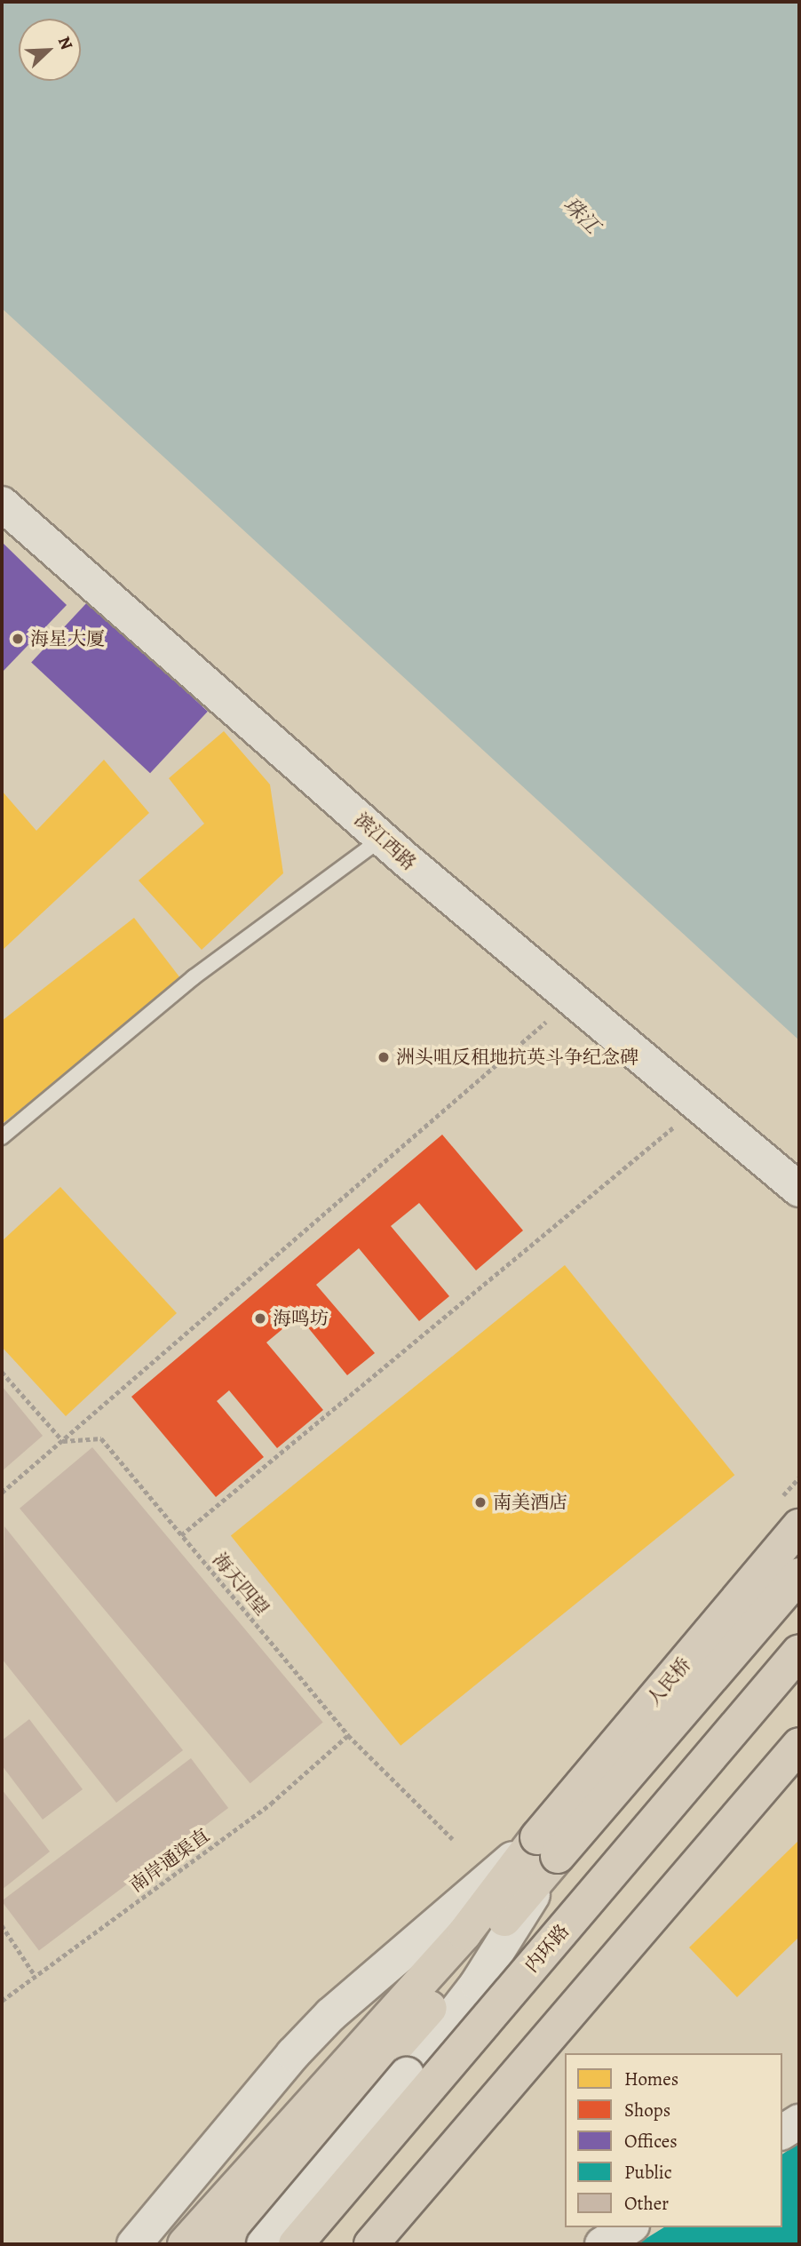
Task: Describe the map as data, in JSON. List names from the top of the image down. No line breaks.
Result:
{"streets":{"main road":["滨江西路","人民桥","内环路"],"path":["海天四望","南岸通渠直"]},"crossings":[["海天四望","南岸通渠直"]],"water":["珠江"],"places":["海星大厦","洲头咀反租地抗英斗争纪念碑","海鸣坊","南美酒店"],"legend":["Homes","Shops","Offices","Public","Other"],"north":"top right"}
